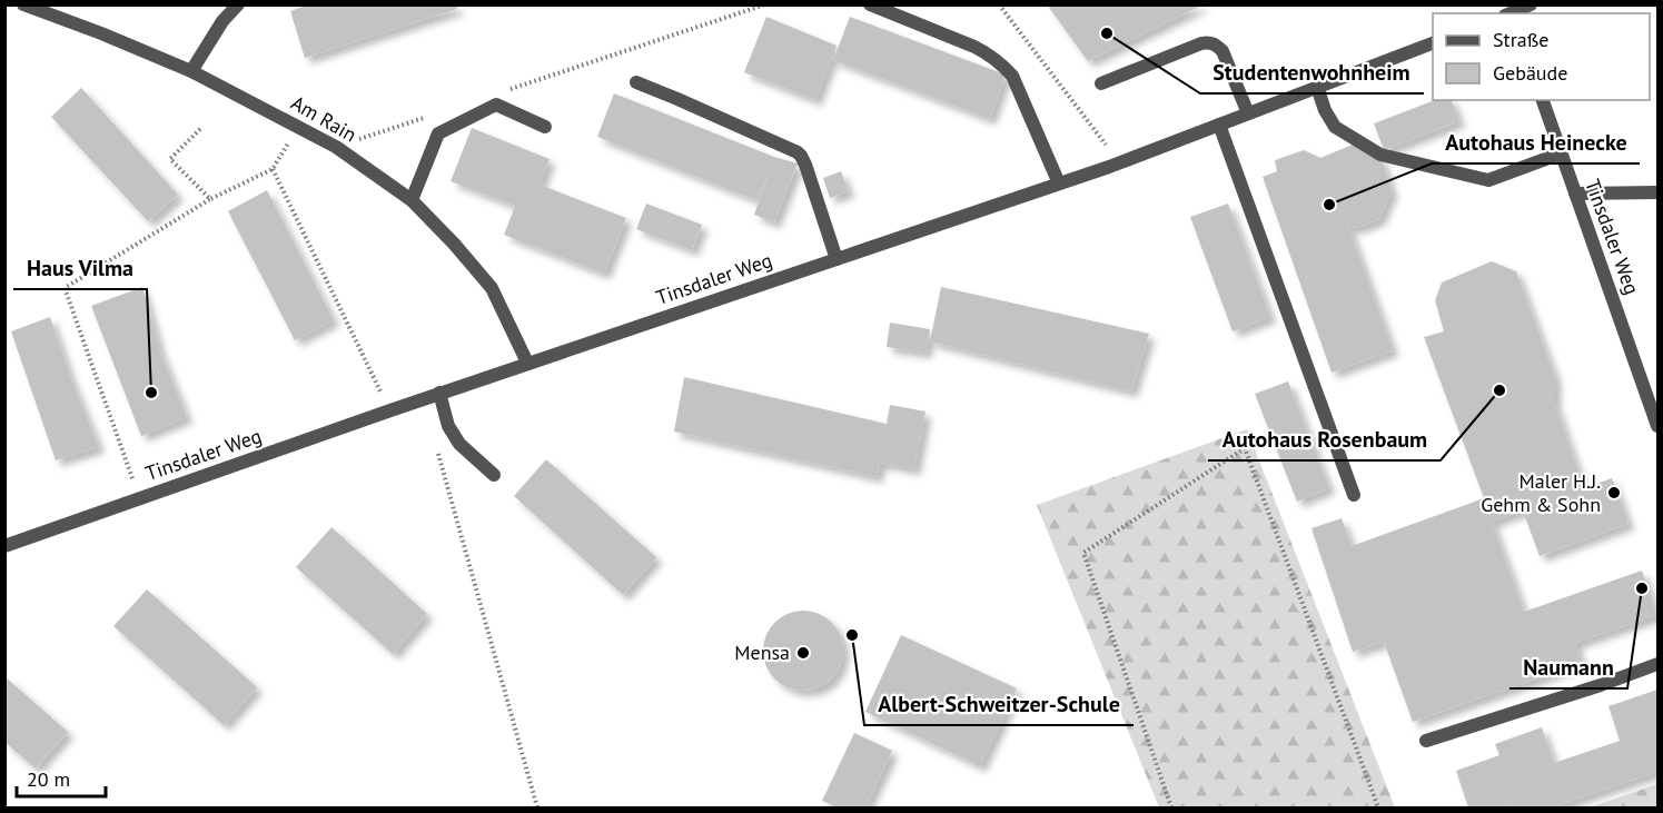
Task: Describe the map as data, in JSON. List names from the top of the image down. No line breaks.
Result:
{"streets":{"street":["Am Rain","Tinsdaler Weg"]},"crossings":[["Am Rain","Tinsdaler Weg"]],"places":["Studentenwohnheim","Autohaus Heinecke","Autohaus Rosenbaum","Haus Vilma","Maler H.J. Gehm & Sohn","Naumann","Albert-Schweitzer-Schule","Mensa"],"legend":["Straße","Gebäude"],"scale_bar":"20 m"}
